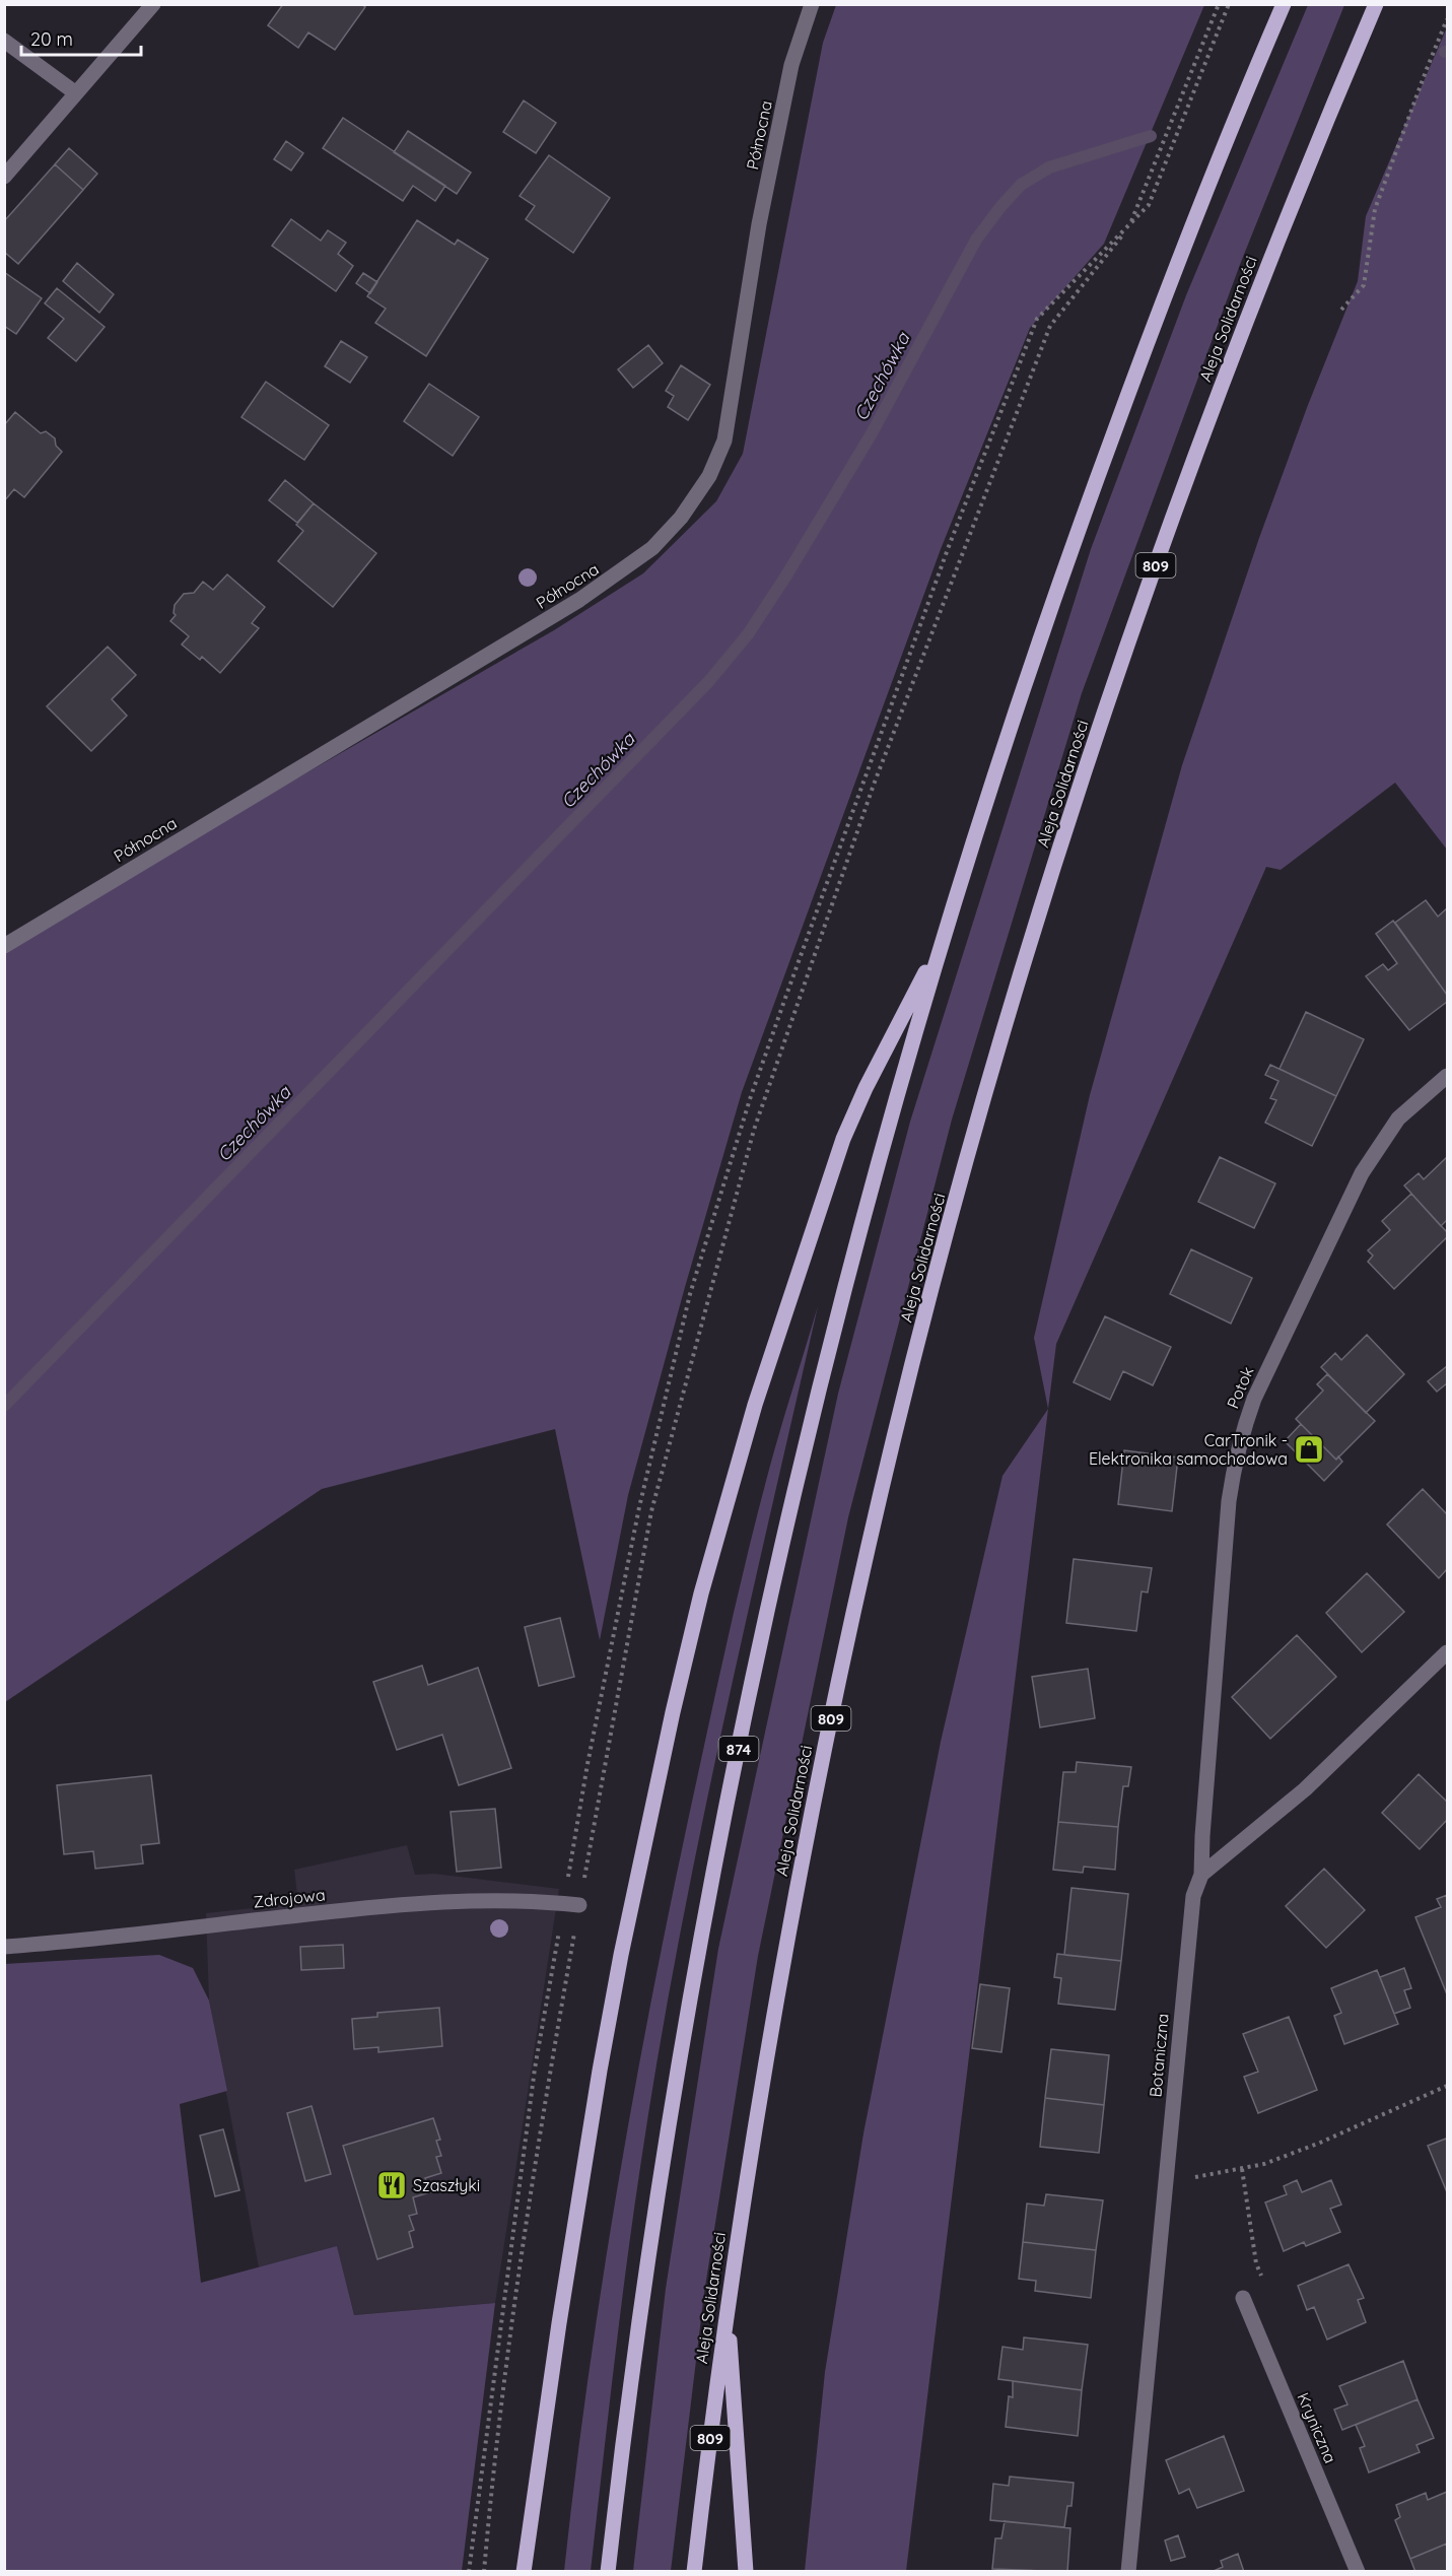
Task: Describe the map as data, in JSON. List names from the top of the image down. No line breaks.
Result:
{"streets":{"main road":["Aleja Solidarności","809","874"],"street":["Północna","Potok","Zdrojowa","Botaniczna","Kryniczna"]},"crossings":[["Potok","Botaniczna"]],"water":["Czechówka"],"places":{"shop":["CarTronik - Elektronika samochodowa"],"restaurant":["Szaszłyki"]},"scale_bar":"20 m"}
